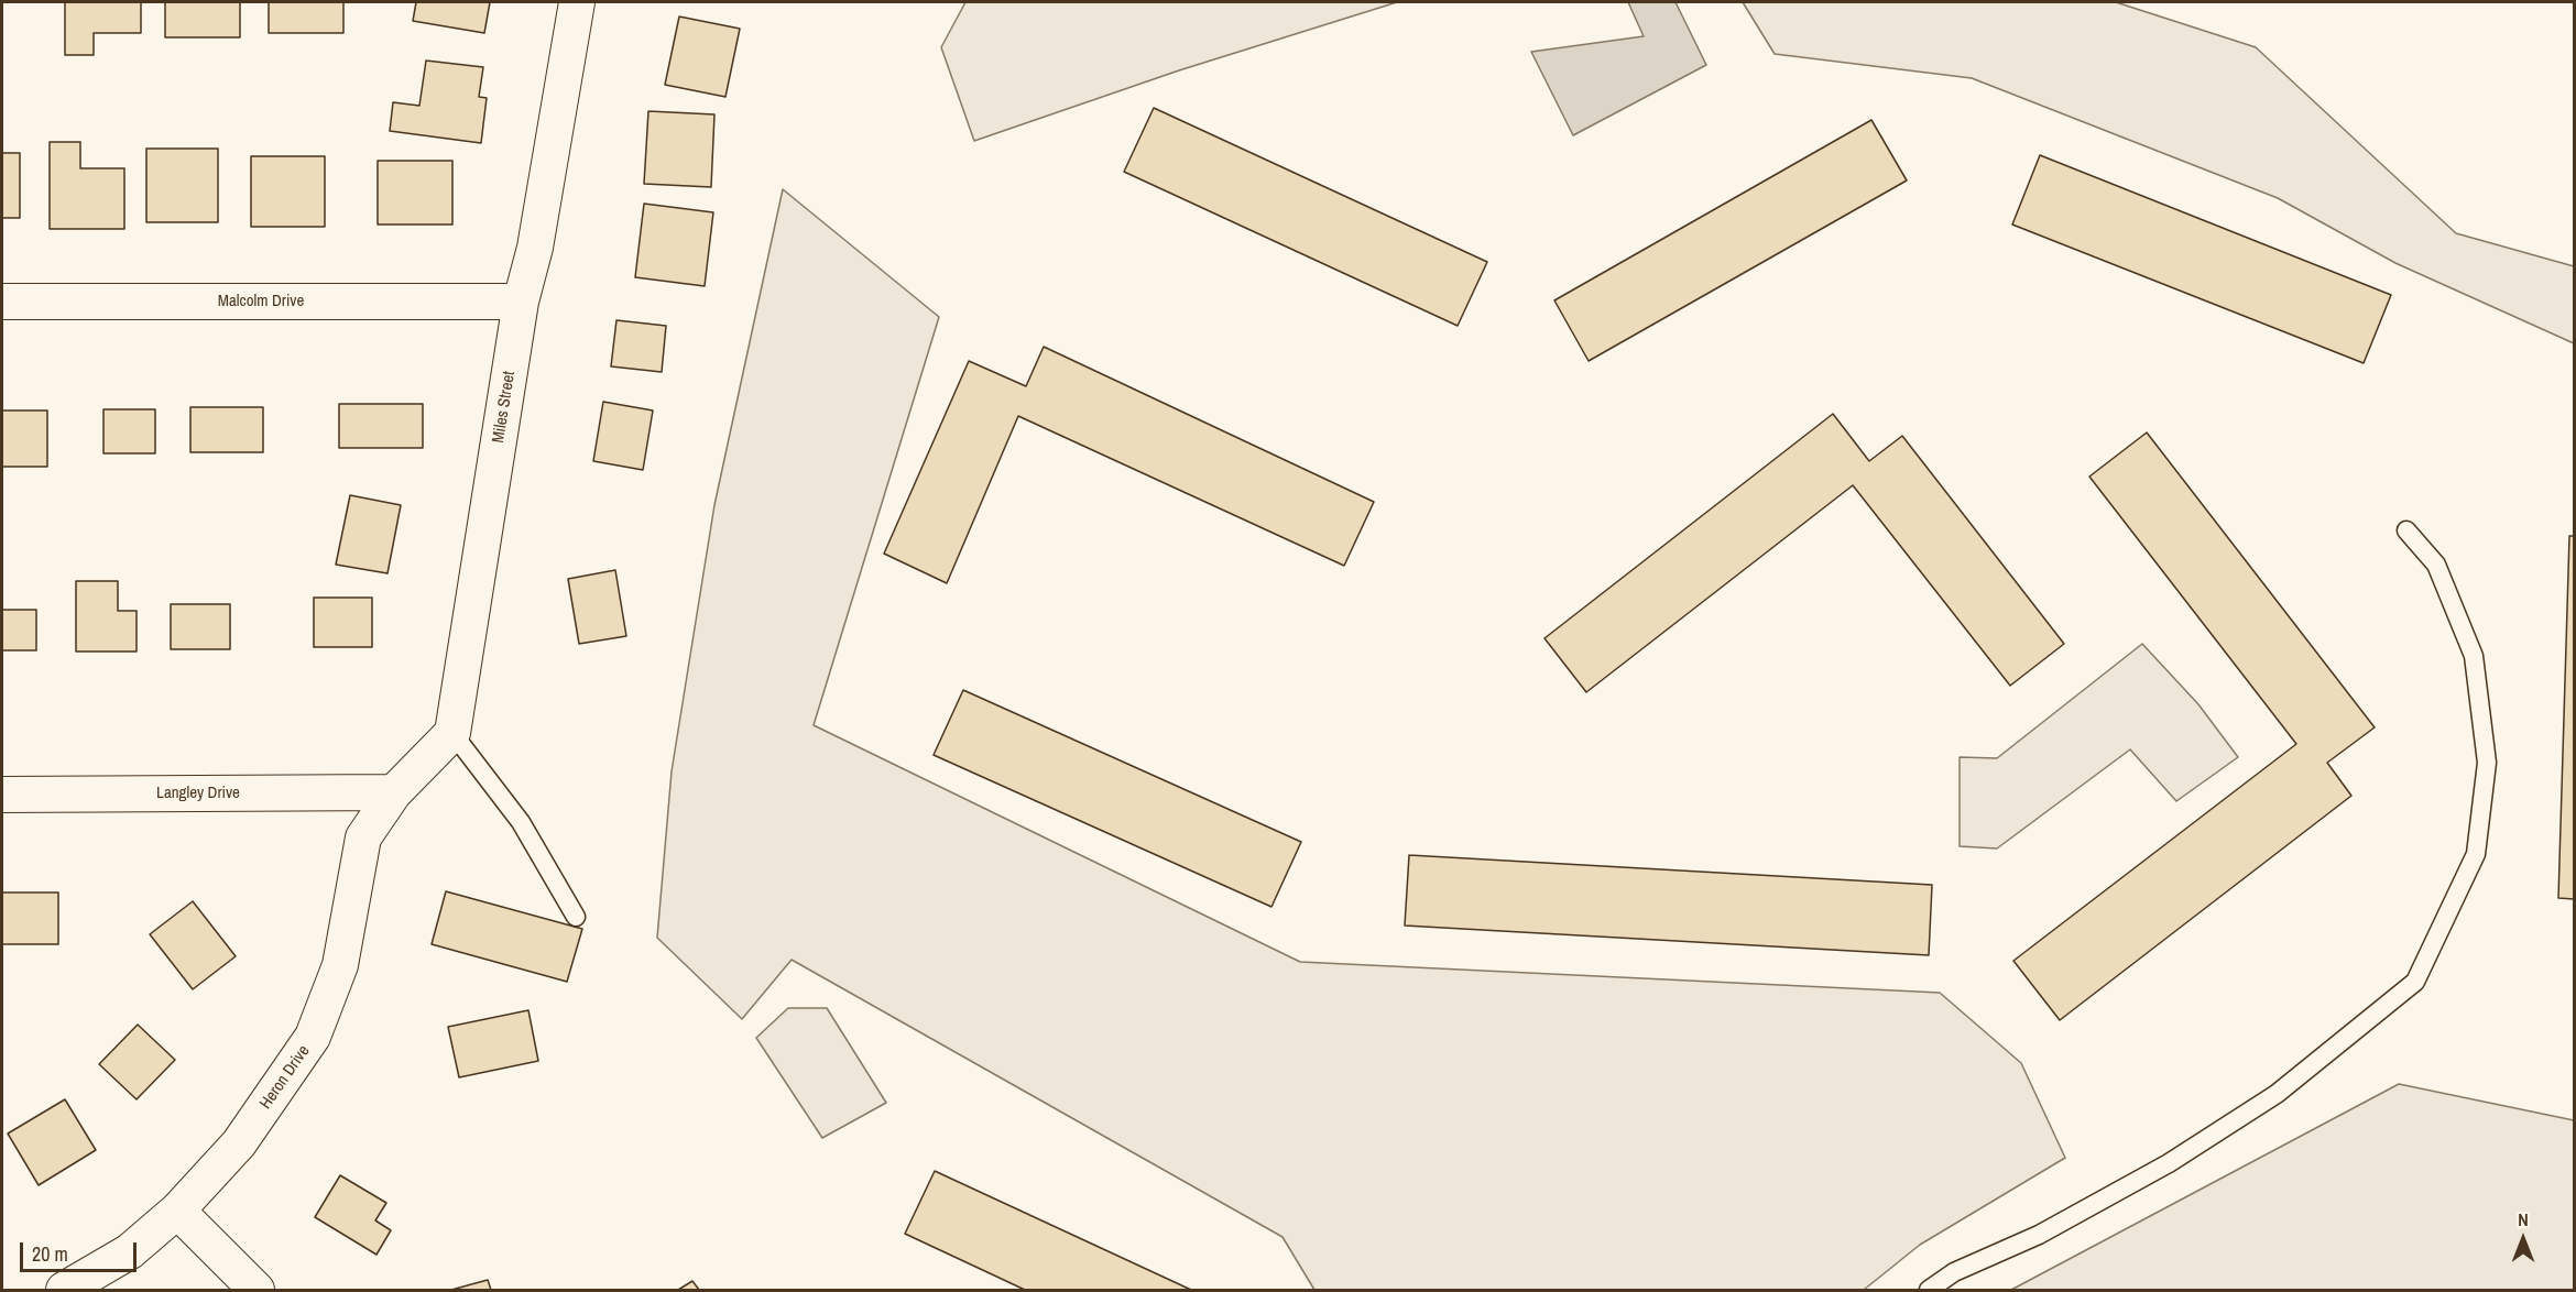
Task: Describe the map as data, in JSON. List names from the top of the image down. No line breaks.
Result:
{"streets":{"street":["Malcolm Drive","Miles Street","Langley Drive","Heron Drive"]},"crossings":[["Malcolm Drive","Miles Street"],["Langley Drive","Heron Drive"]],"scale_bar":"20 m","north":"top"}
